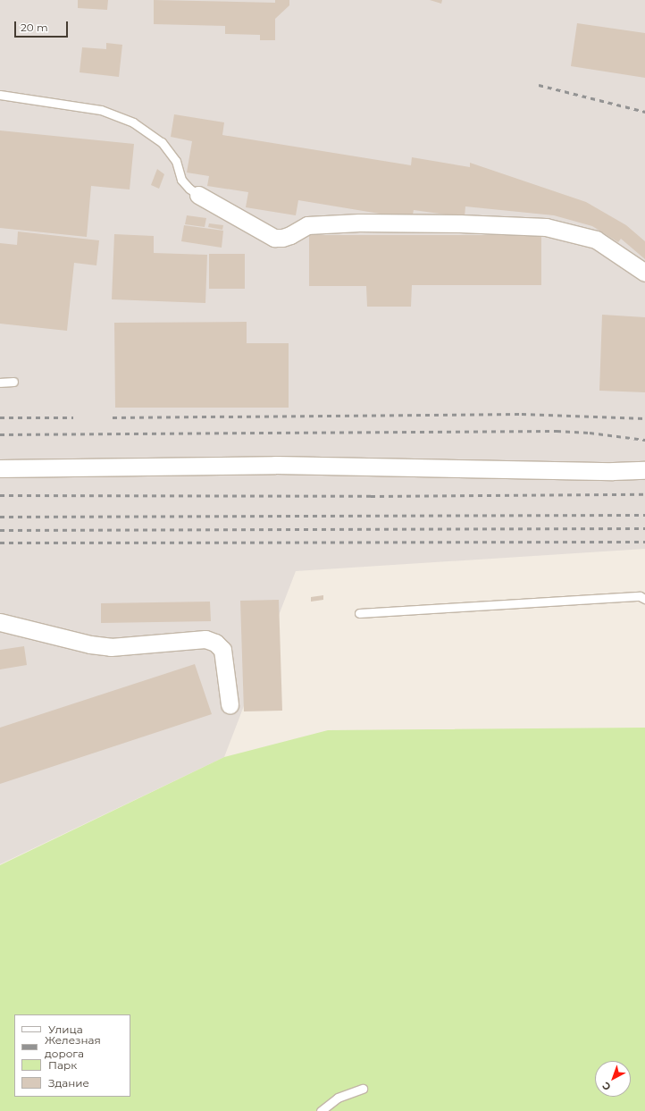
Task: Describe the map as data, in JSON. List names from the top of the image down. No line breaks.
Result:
{"legend":["Улица","Железная дорога","Парк","Здание"],"scale_bar":"20 m","north":"bottom left"}
